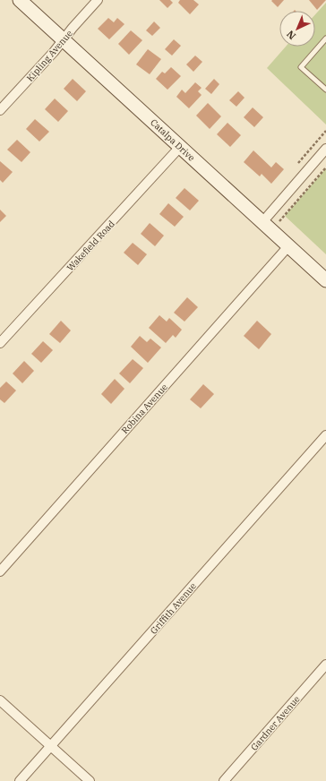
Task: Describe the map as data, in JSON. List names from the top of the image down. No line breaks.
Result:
{"streets":{"street":["Kipling Avenue","Catalpa Drive","Wakefield Road","Robina Avenue","Griffith Avenue","Gardner Avenue"]},"crossings":[["Kipling Avenue","Catalpa Drive"],["Catalpa Drive","Wakefield Road"],["Catalpa Drive","Robina Avenue"]],"north":"bottom left"}
